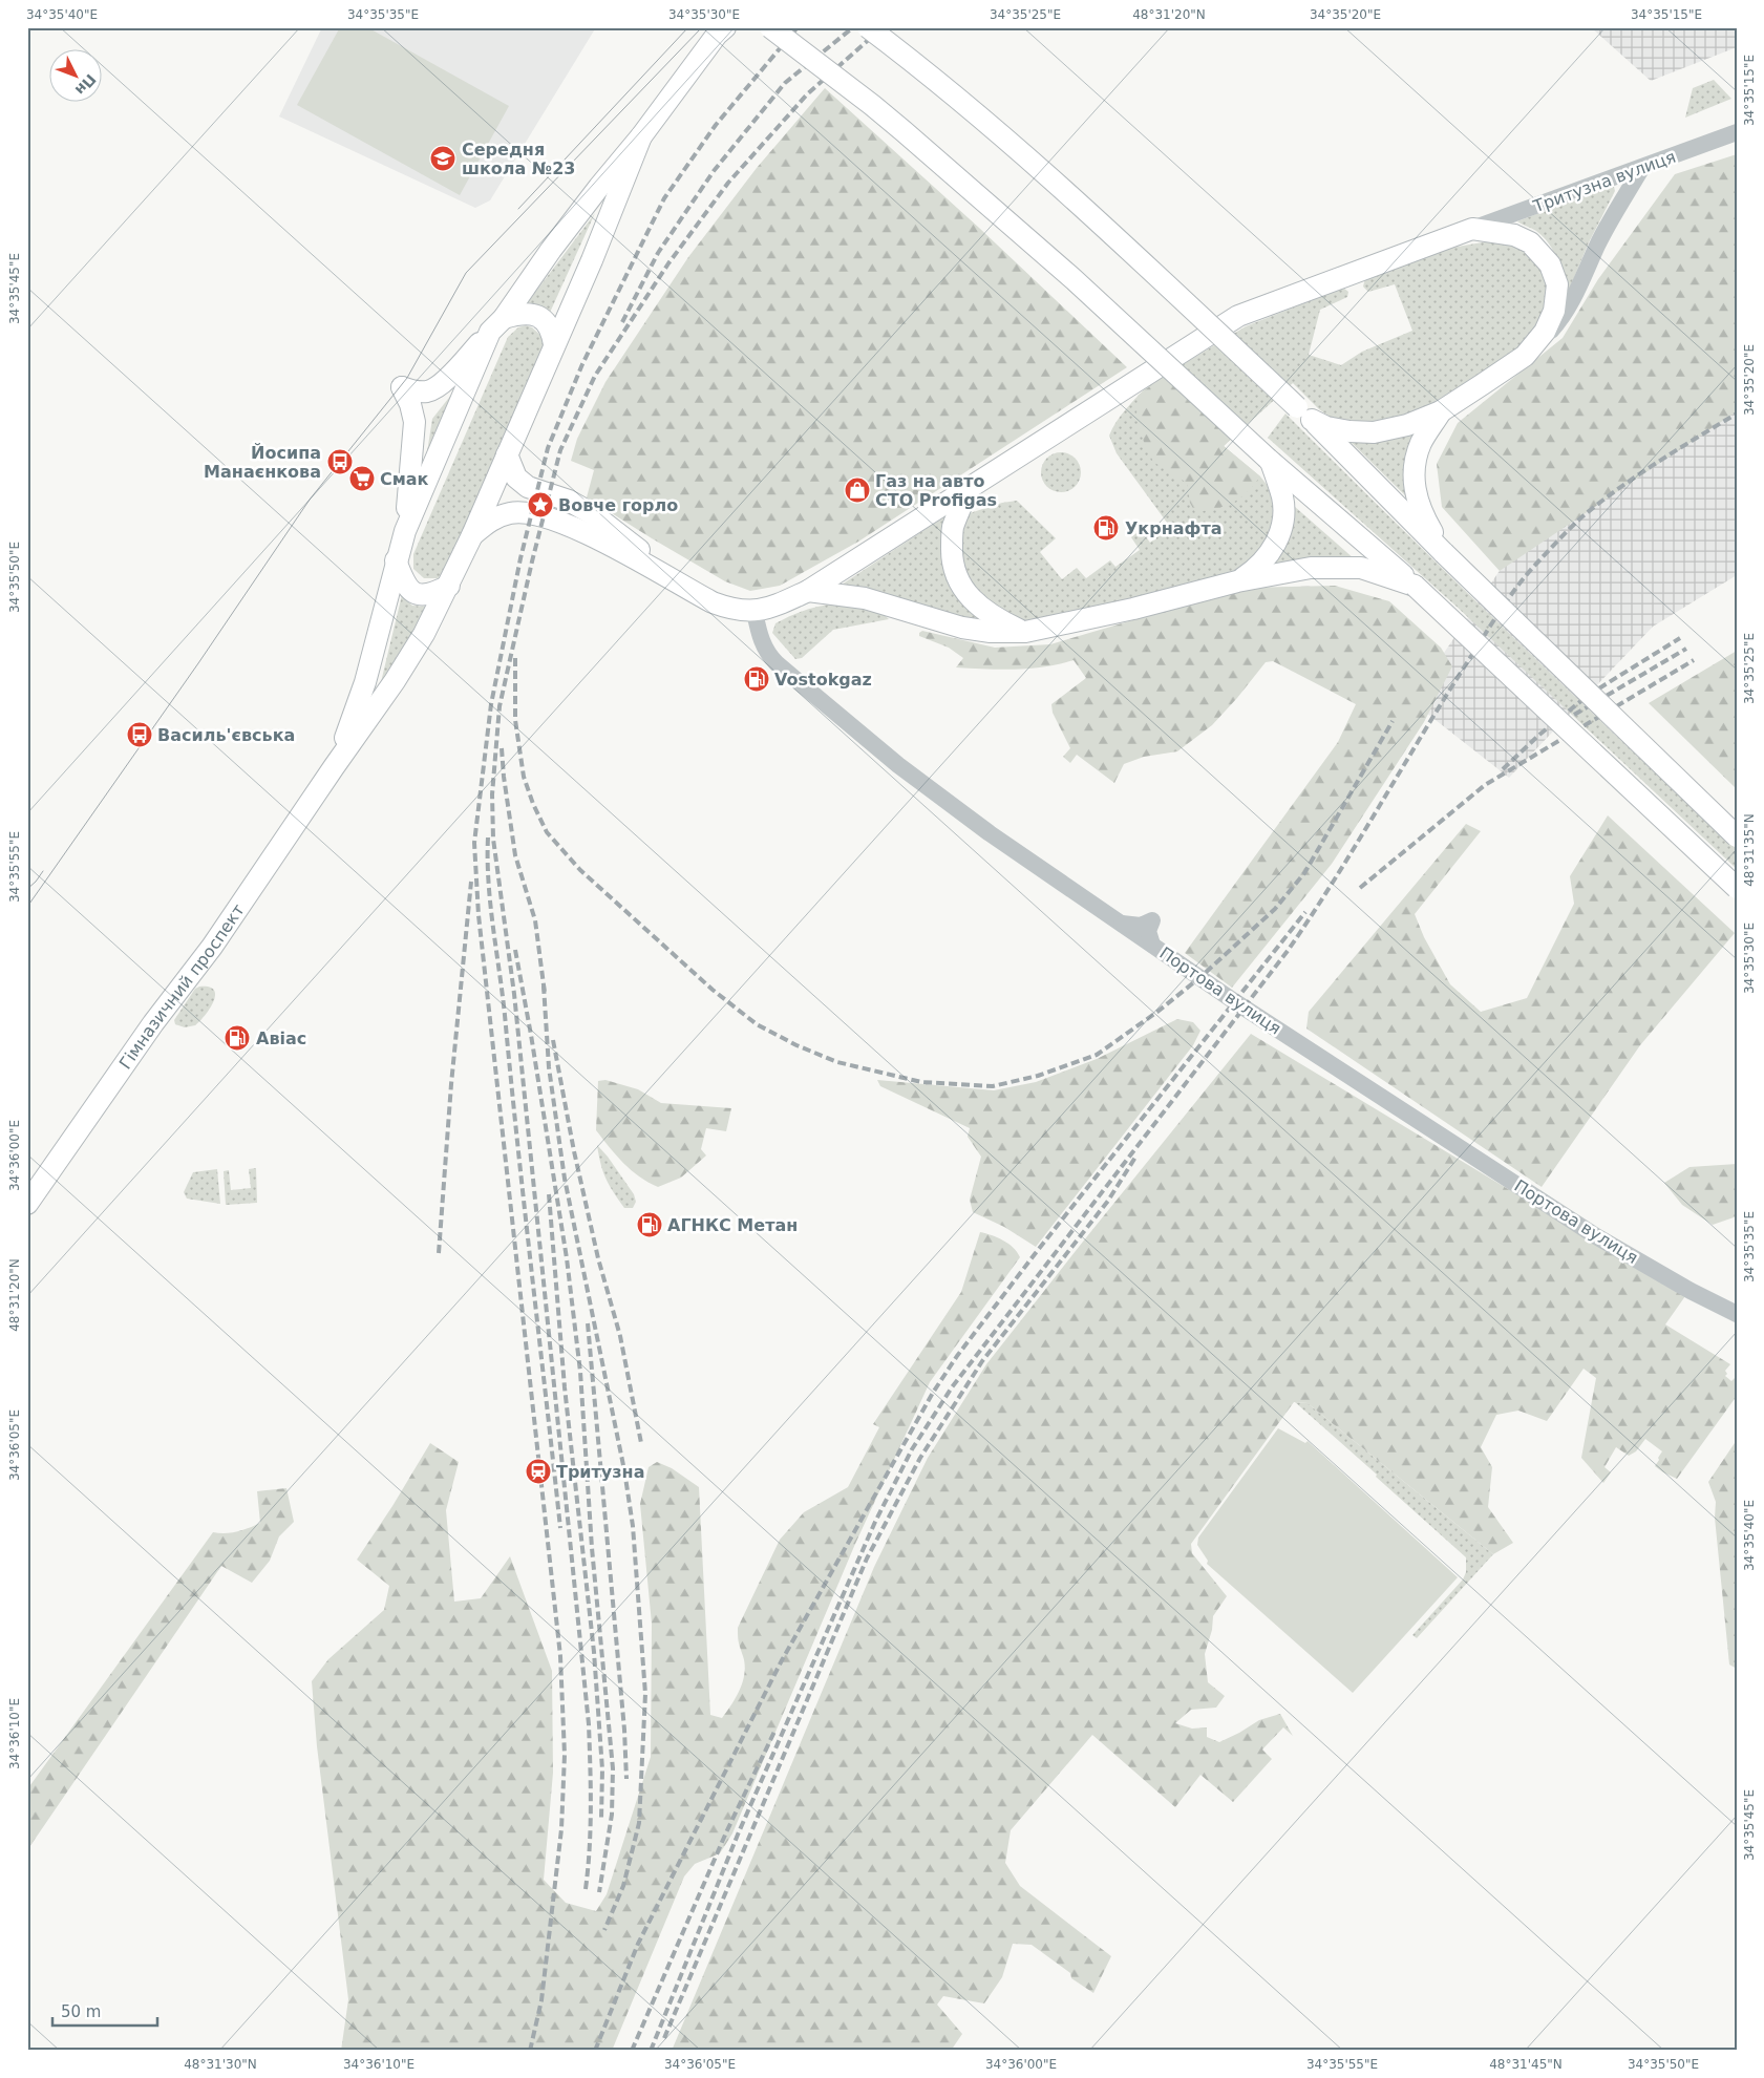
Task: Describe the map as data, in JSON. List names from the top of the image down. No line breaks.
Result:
{"streets":{"main road":["Гімназичний проспект"],"street":["Тритузна вулиця","Портова вулиця"]},"places":{"school or university":["Середня школа №23"],"bus stop":["Йосипа Манаєнкова","Василь'євська"],"supermarket":["Смак"],"shop":["Газ на авто СТО Profigas"],"place":["Вовче горло"],"fuel station":["Укрнафта","Vostokgaz","Авіас","АГНКС Метан"],"station":["Тритузна"]},"scale_bar":"50 m","north":"bottom right","coordinates":["34°35'40\"E","34°35'35\"E","34°35'30\"E","34°35'25\"E","48°31'20\"N","34°35'20\"E","34°35'15\"E","34°35'45\"E","34°35'50\"E","48°31'35\"N","34°35'55\"E","34°36'00\"E","34°36'05\"E","34°36'10\"E","48°31'30\"N","48°31'45\"N"]}
